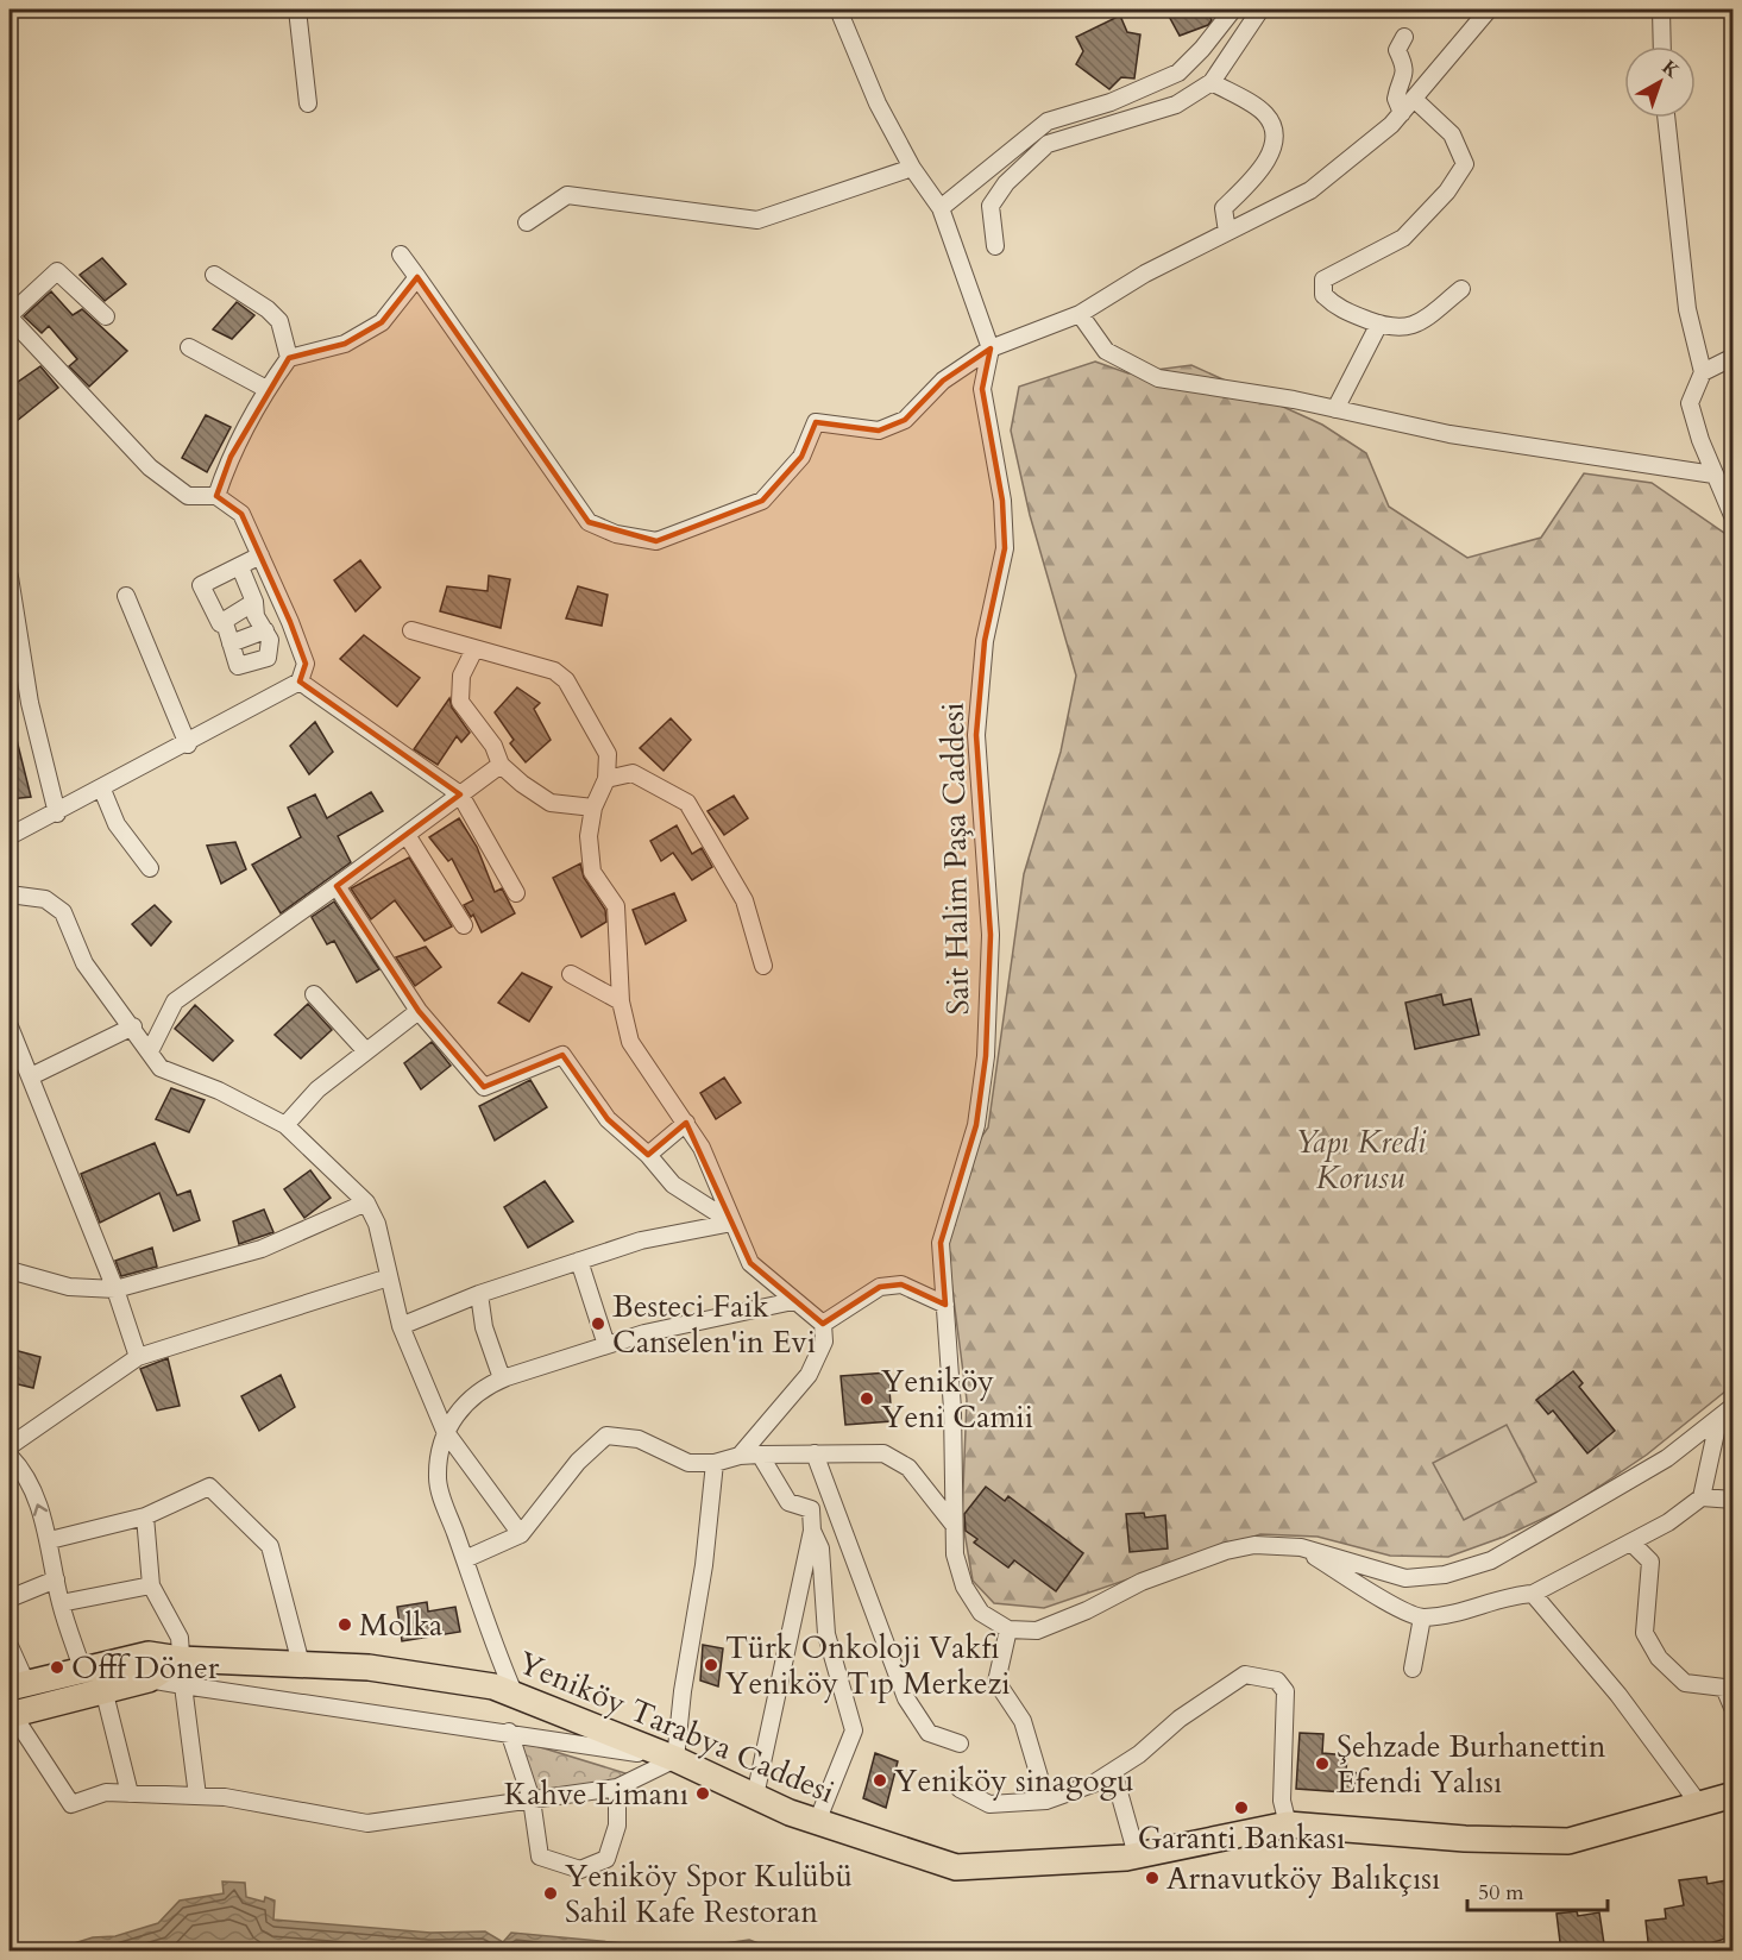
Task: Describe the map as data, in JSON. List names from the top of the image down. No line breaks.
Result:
{"streets":{"main road":["Yeniköy Tarabya Caddesi"],"street":["Sait Halim Paşa Caddesi"]},"parks":["Yapı Kredi Korusu"],"places":["Besteci Faik Canselen'in Evi","Yeniköy Yeni Camii","Molka","Türk Onkoloji Vakfı Yeniköy Tıp Merkezi","Offf Döner","Şehzade Burhanettin Efendi Yalısı","Yeniköy sinagogu","Kahve Limanı","Garanti Bankası","Arnavutköy Balıkçısı","Yeniköy Spor Kulübü Sahil Kafe Restoran"],"scale_bar":"50 m","north":"top right"}
